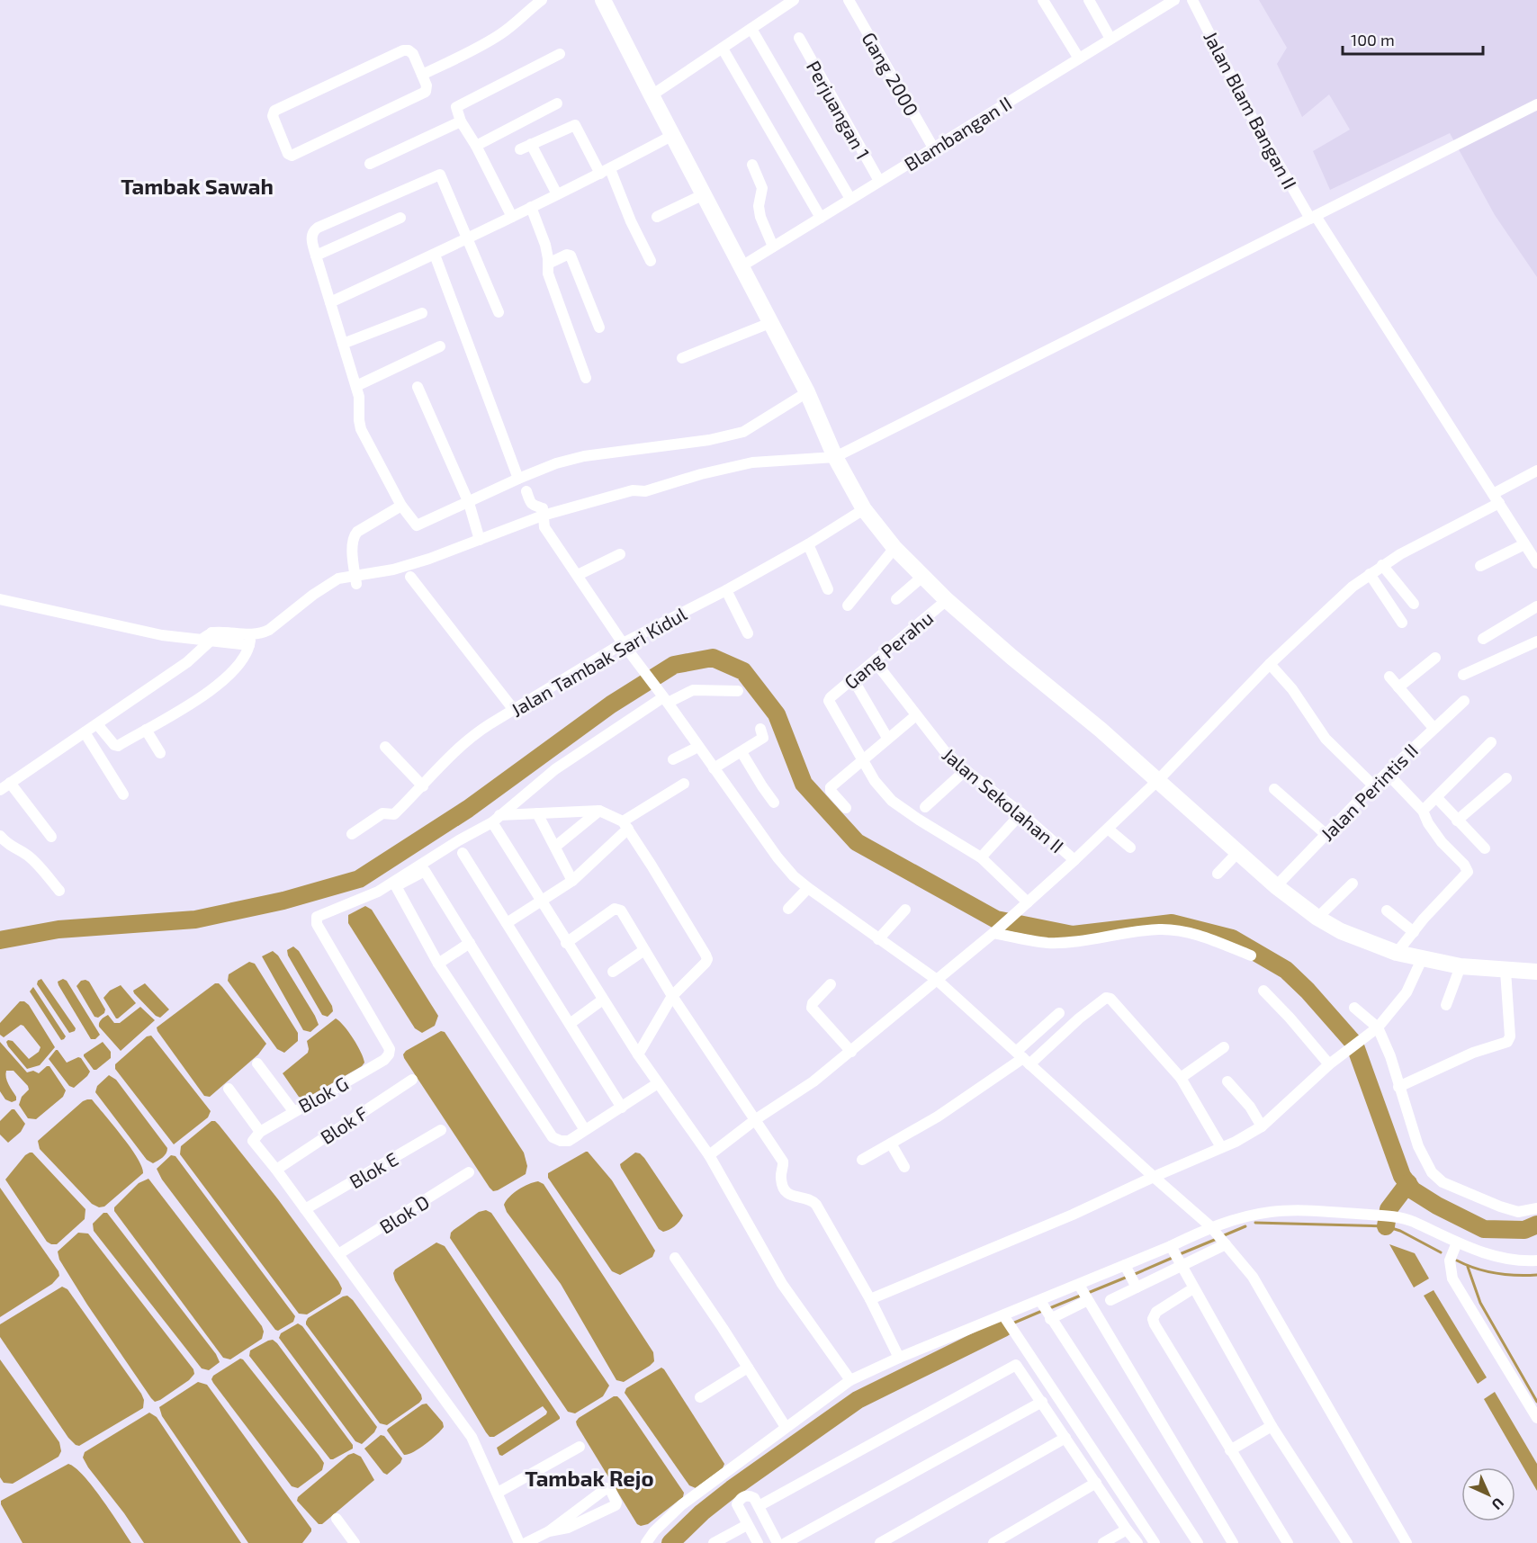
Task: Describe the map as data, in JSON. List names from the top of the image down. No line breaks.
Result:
{"streets":{"street":["Gang 2000","Perjuangan 1","Jalan Blam Bangan II","Blambangan II","Gang Perahu","Jalan Tambak Sari Kidul","Jalan Perintis II","Jalan Sekolahan II","Blok G","Blok F","Blok E","Blok D"]},"crossings":[["Gang 2000","Blambangan II"],["Perjuangan 1","Blambangan II"],["Gang Perahu","Jalan Sekolahan II"]],"districts":["Tambak Sawah","Tambak Rejo"],"scale_bar":"100 m","north":"bottom right"}
